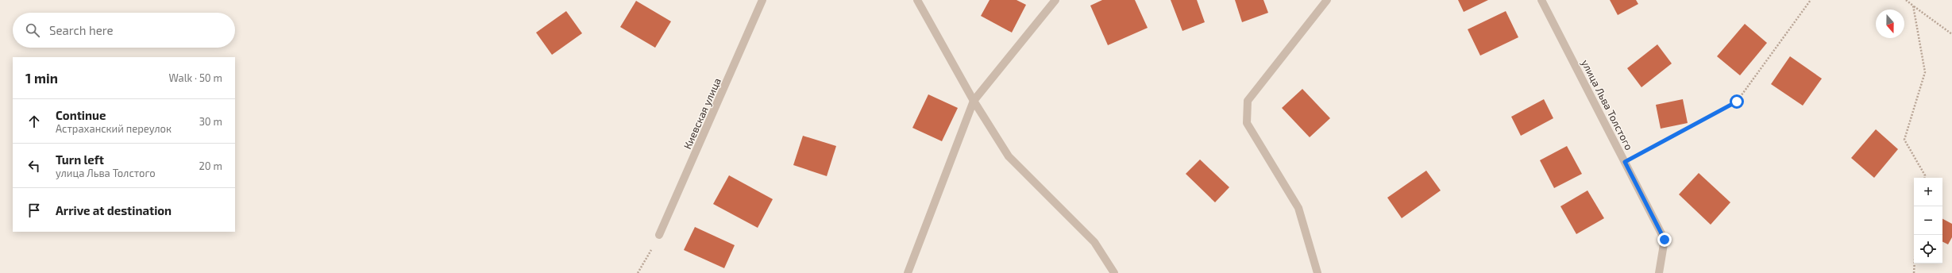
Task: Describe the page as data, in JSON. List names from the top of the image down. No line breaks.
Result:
{"streets":{"street":["улица Льва Толстого","Киевская улица"]},"north":"bottom","page":{"search":"Search here","heading":["1 min","Walk · 50 m"],"list":[["Continue","Астраханский переулок","30 m"],["Turn left","улица Льва Толстого","20 m"],"Arrive at destination"],"map_buttons":["+","−"]}}
